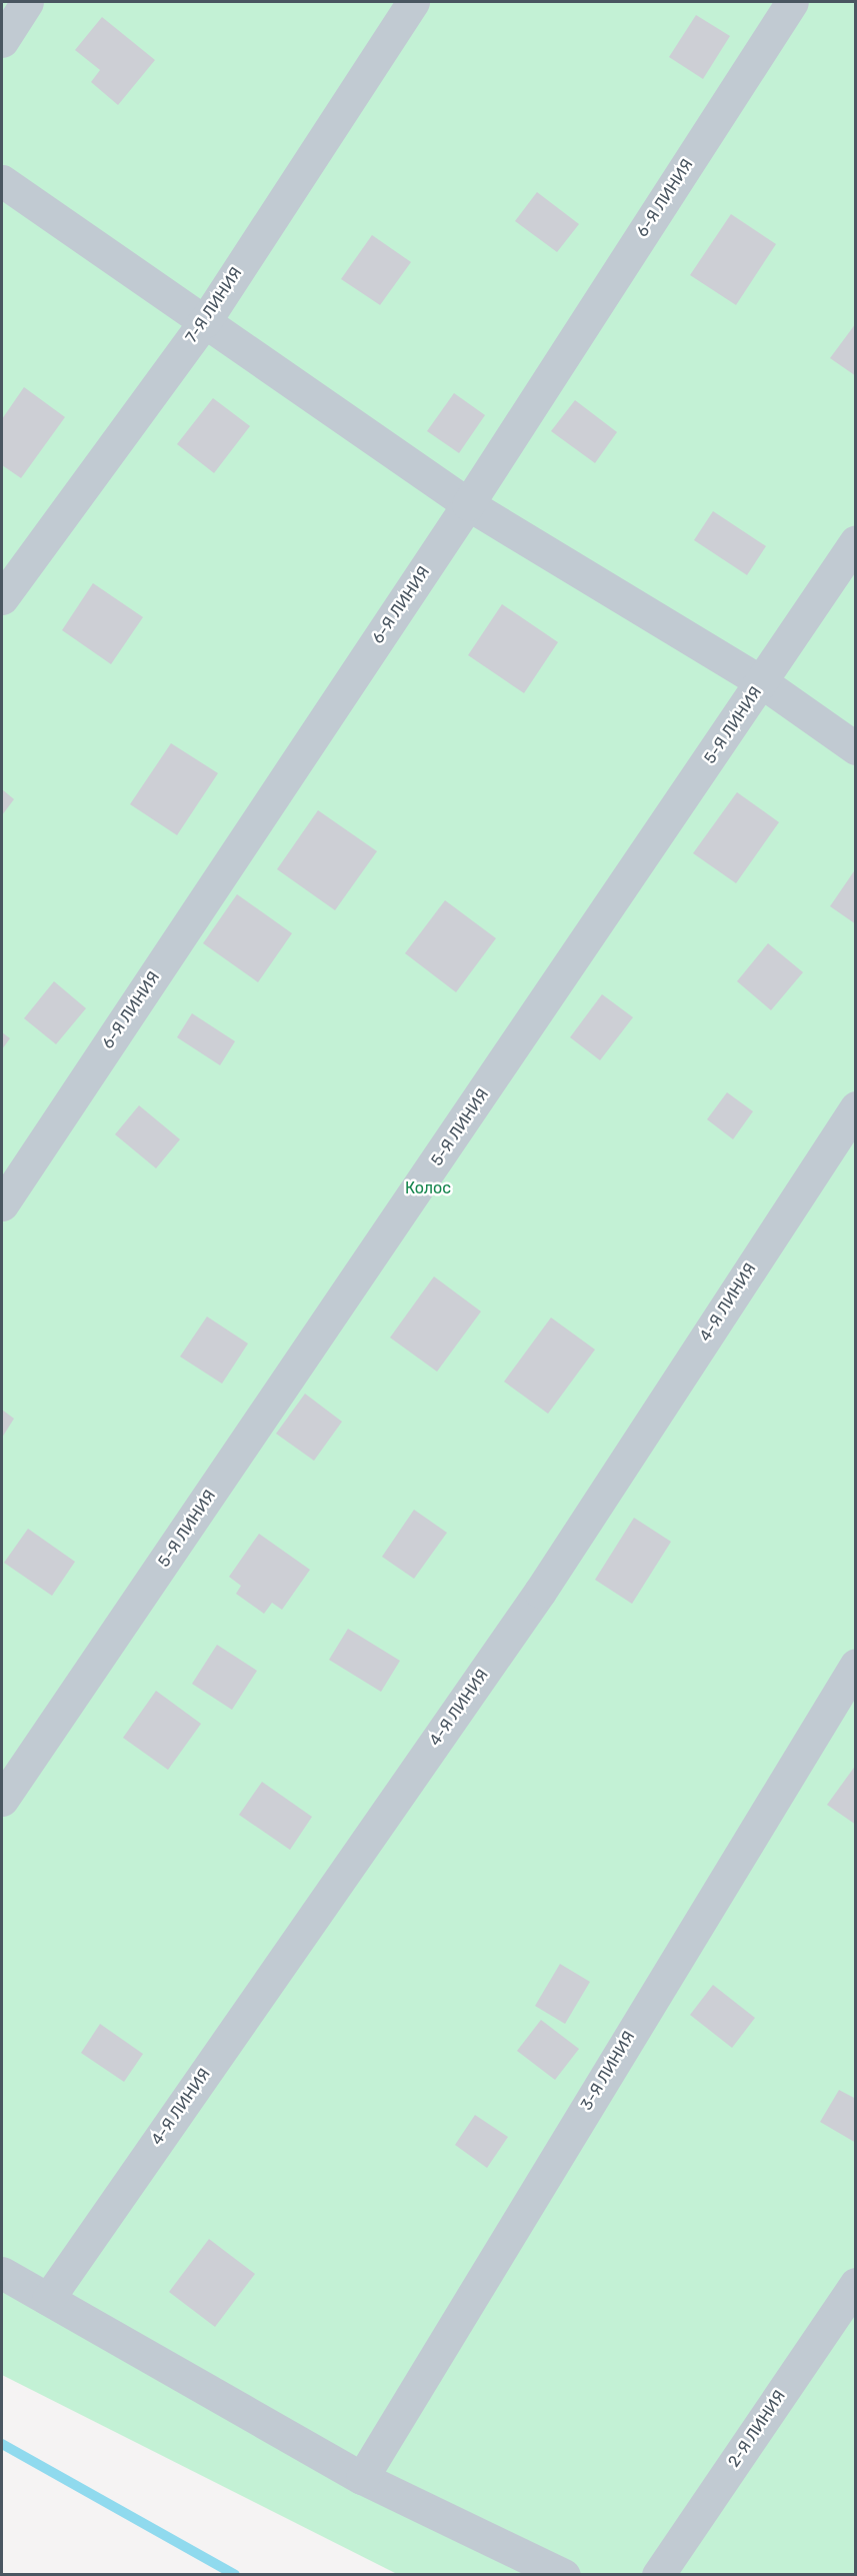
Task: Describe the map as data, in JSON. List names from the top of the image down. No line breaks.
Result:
{"streets":{"street":["6-Я ЛИНИЯ","7-Я ЛИНИЯ","5-Я ЛИНИЯ","4-Я ЛИНИЯ","3-Я ЛИНИЯ","2-Я ЛИНИЯ"]},"parks":["Колос"]}
